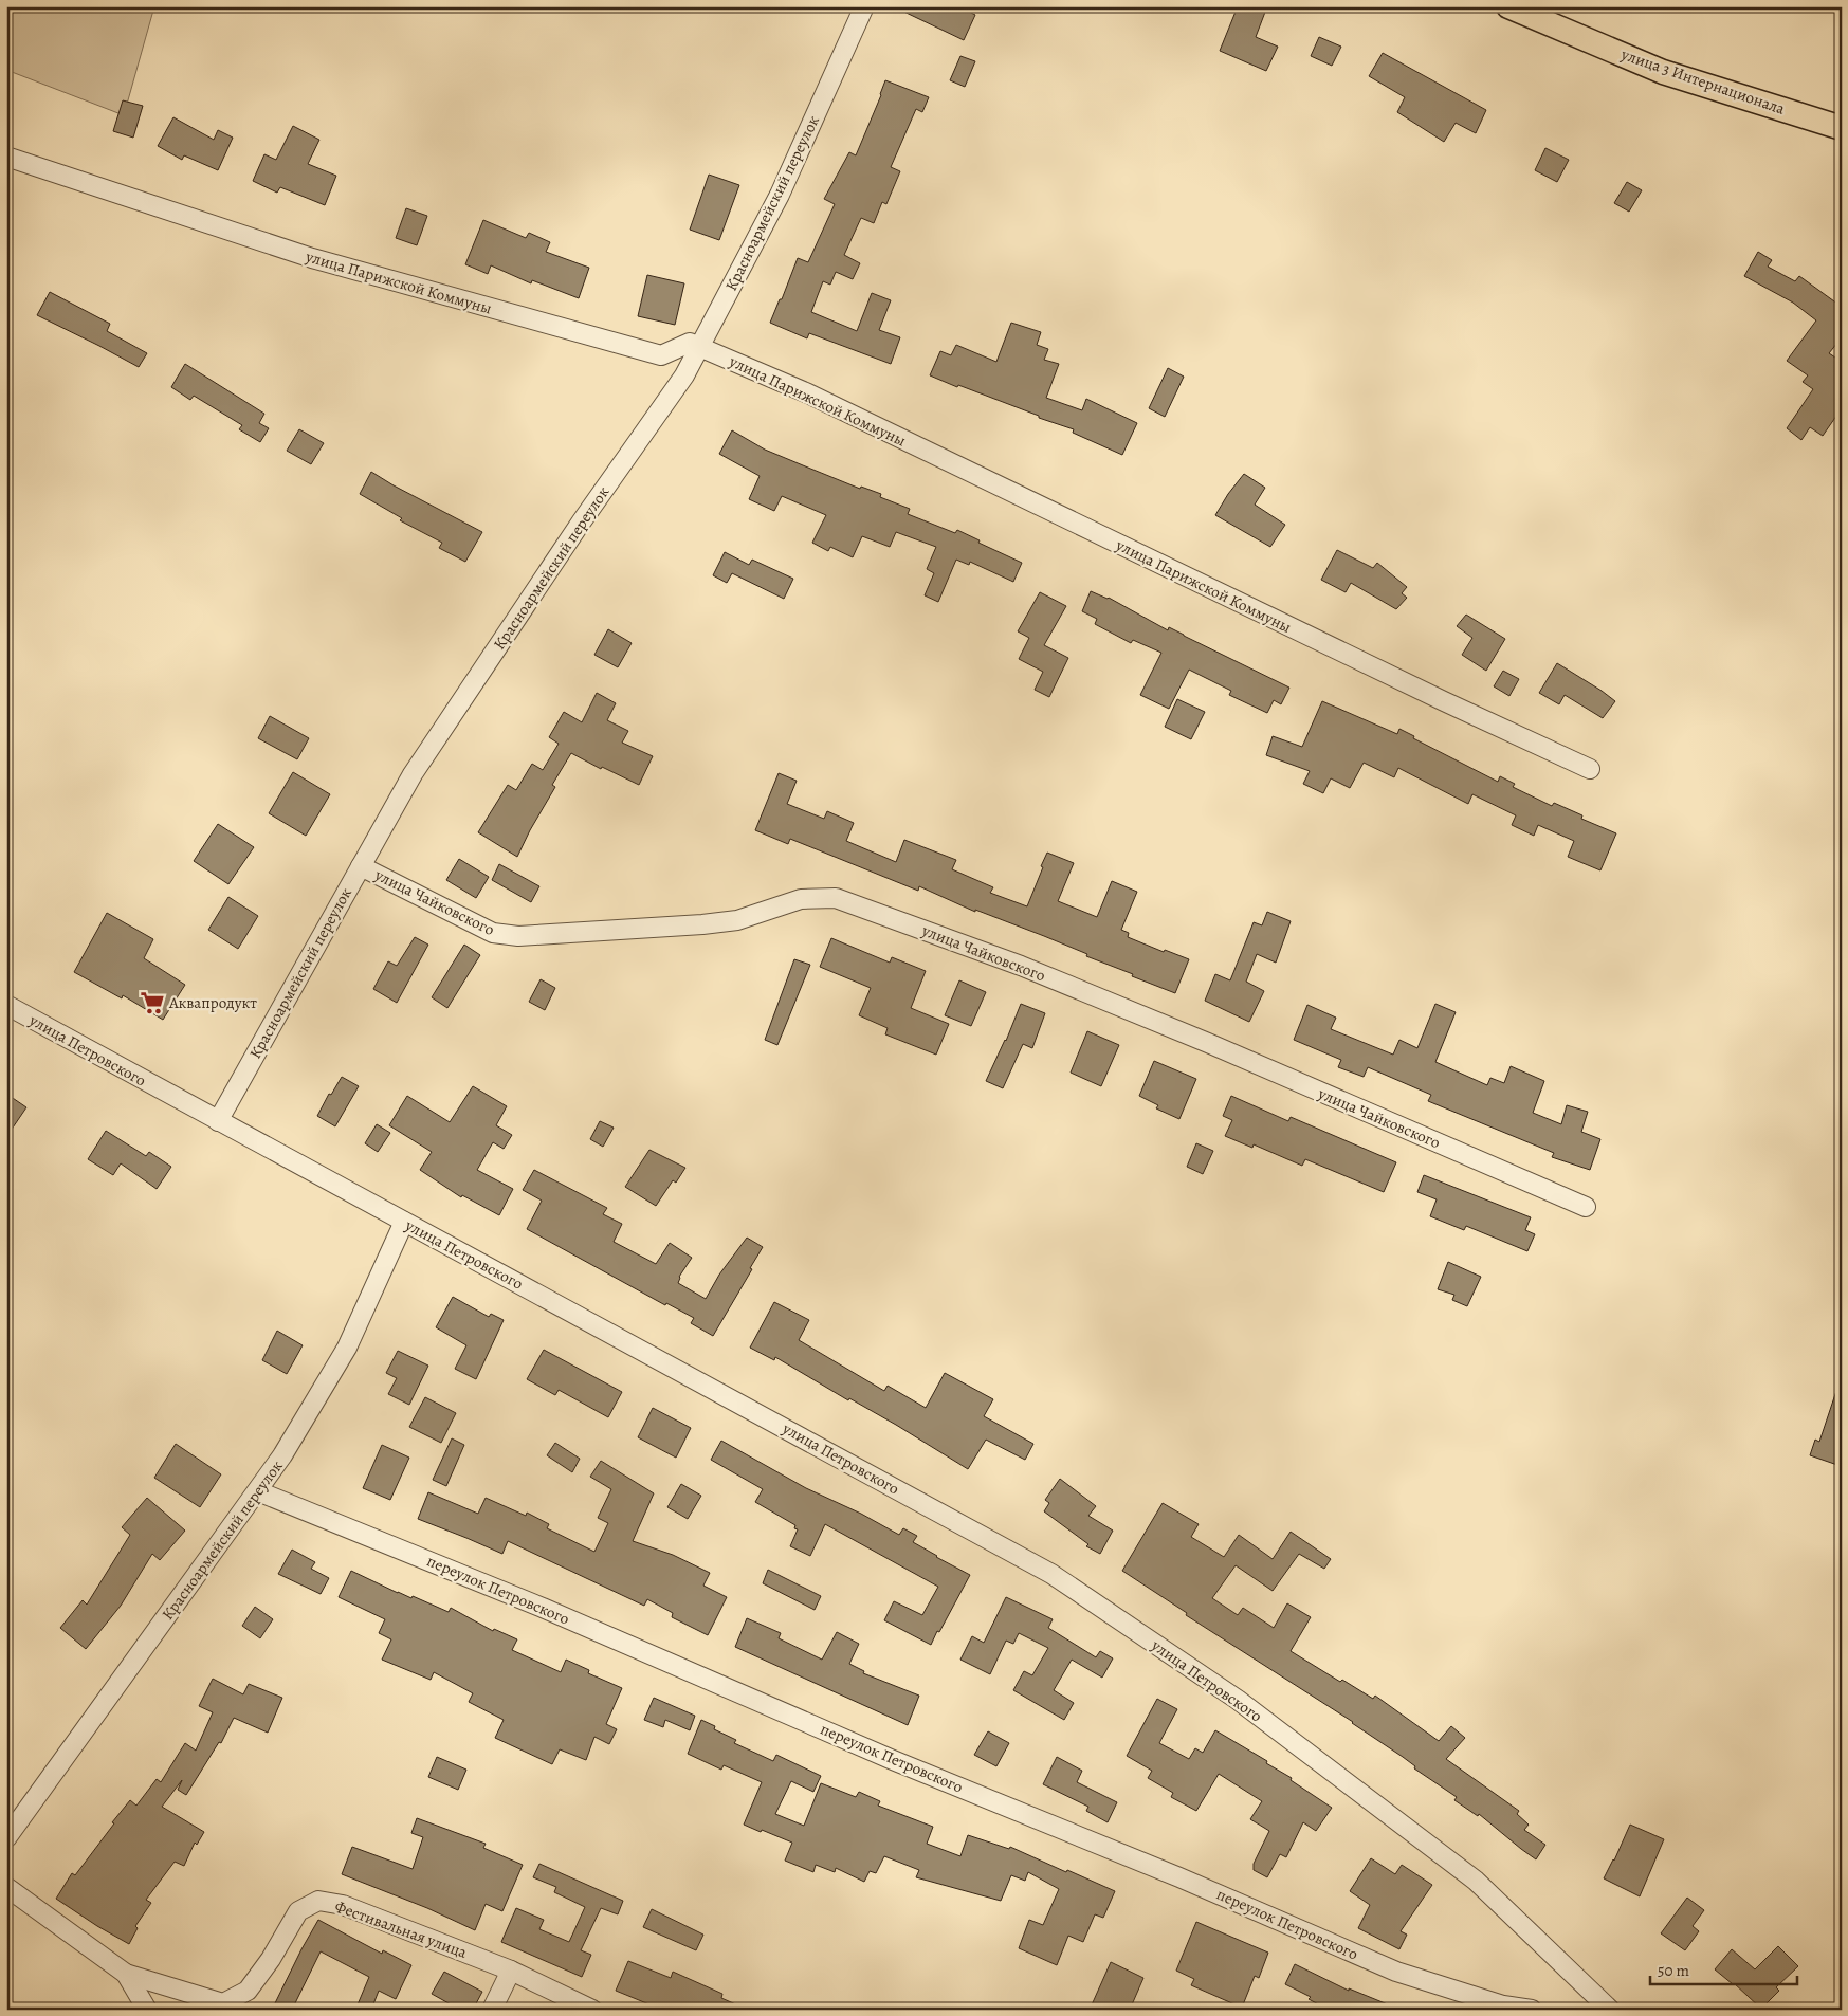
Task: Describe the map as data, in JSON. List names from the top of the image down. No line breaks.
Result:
{"streets":{"main road":["улица 3 Интернационала"],"street":["Красноармейский переулок","улица Парижской Коммуны","улица Чайковского","улица Петровского","переулок Петровского","Фестивальная улица"]},"crossings":[["Красноармейский переулок","улица Парижской Коммуны"],["Красноармейский переулок","улица Чайковского"],["Красноармейский переулок","улица Петровского"],["Красноармейский переулок","переулок Петровского"]],"places":{"supermarket":["Аквапродукт"]},"scale_bar":"50 m"}
